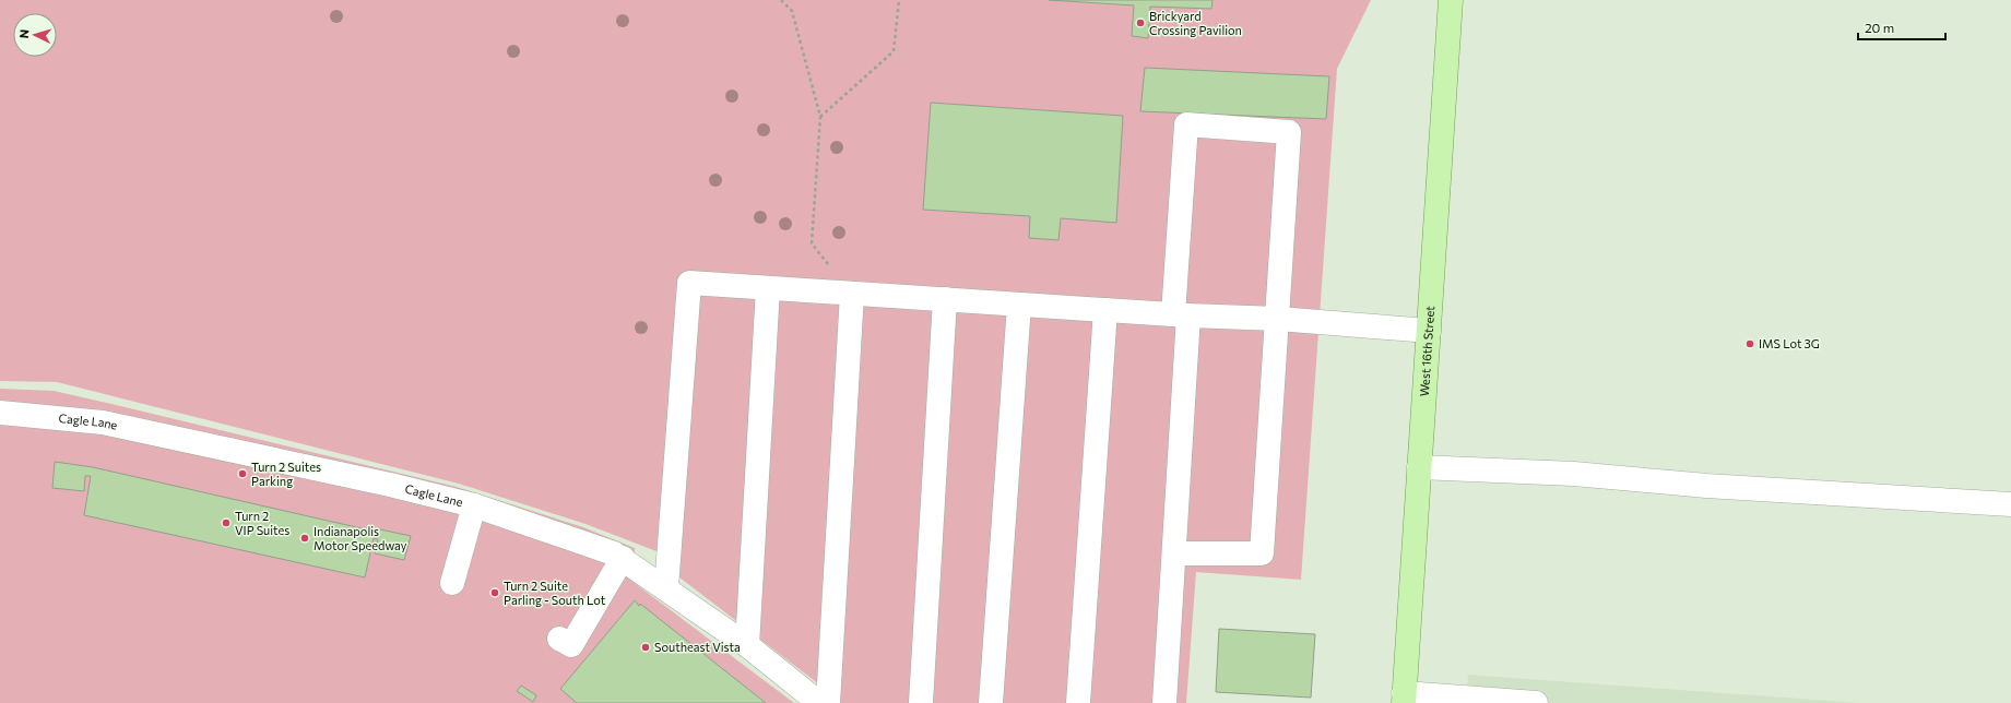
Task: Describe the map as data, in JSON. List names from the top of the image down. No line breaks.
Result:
{"streets":{"main road":["West 16th Street"],"lane":["Cagle Lane"]},"places":["Brickyard Crossing Pavilion","IMS Lot 3G","Turn 2 Suites Parking","Turn 2 VIP Suites","Indianapolis Motor Speedway","Turn 2 Suite Parling - South Lot","Southeast Vista"],"scale_bar":"20 m","north":"left"}
